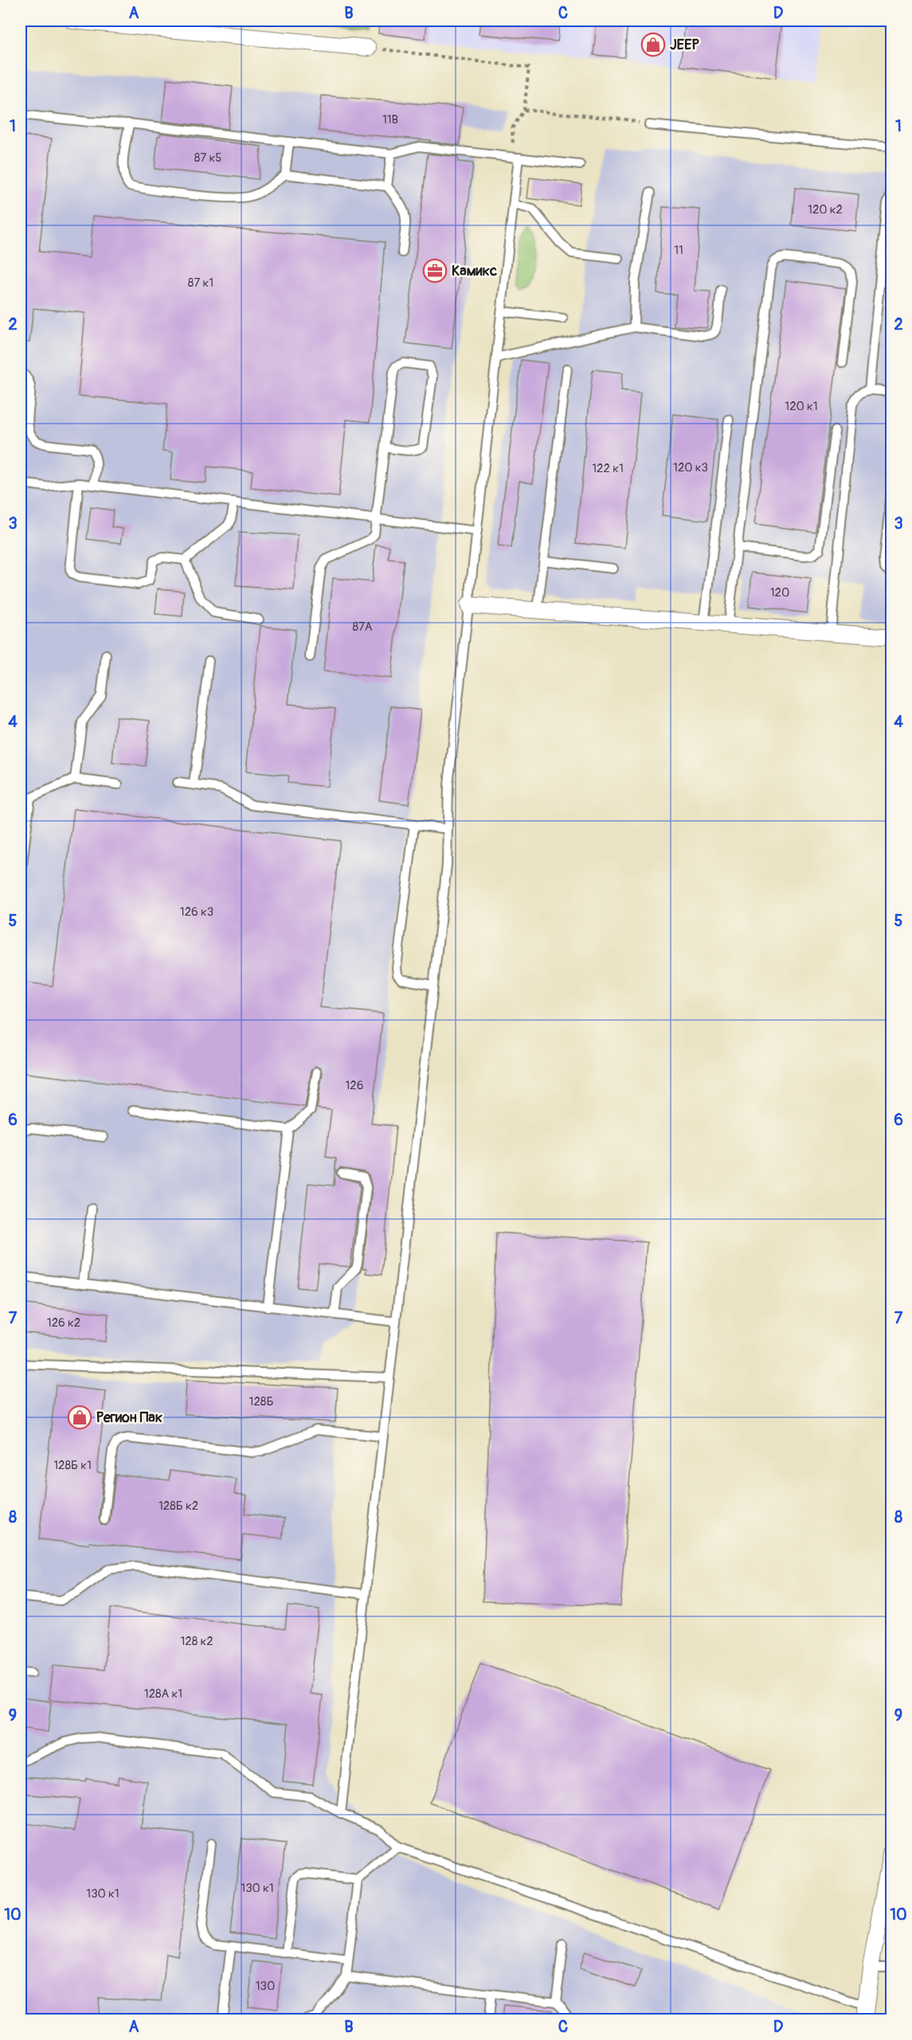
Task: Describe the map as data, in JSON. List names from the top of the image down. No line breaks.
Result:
{"places":{"shop":["JEEP","Регион Пак"],"office":["Камикс"]},"house_numbers":["11В","87 к5","120 к2","11","87 к1","120 к1","120 к3","122 к1","120","87А","126 к3","126","126 к2","128Б","128Б к1","128Б к2","128 к2","128А к1","130 к1","130 к1","130"],"grid":{"columns":["A","B","C","D"],"rows":["1","2","3","4","5","6","7","8","9","10"]}}
